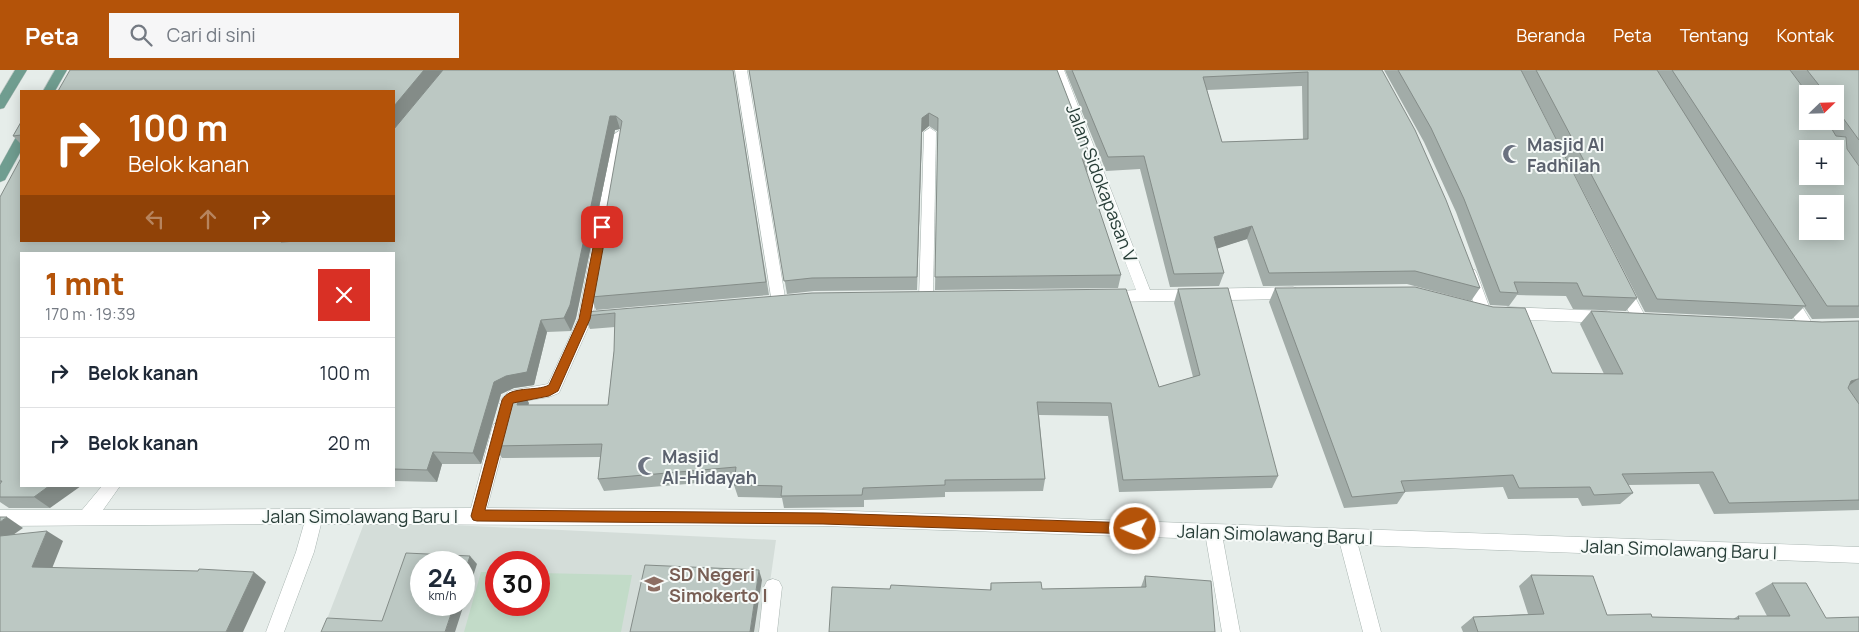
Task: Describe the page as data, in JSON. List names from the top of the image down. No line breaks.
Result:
{"streets":{"street":["Jalan Sidokapasan V","Jalan Simolawang Baru I"]},"places":{"mosque":["Masjid Al Fadhilah","Masjid Al-Hidayah"],"school or university":["SD Negeri Simokerto I"]},"north":"top right","page":{"header":"Peta","search":"Cari di sini","nav":["Beranda","Peta","Tentang","Kontak"],"map_buttons":["+","−"],"turn":["100 m","Belok kanan"],"heading":["1 mnt","170 m · 19:39"],"list":[{"name":"Belok kanan","value":"100 m"},{"name":"Belok kanan","value":"20 m"}],"speed":"24 km/h","limit":"30"}}
